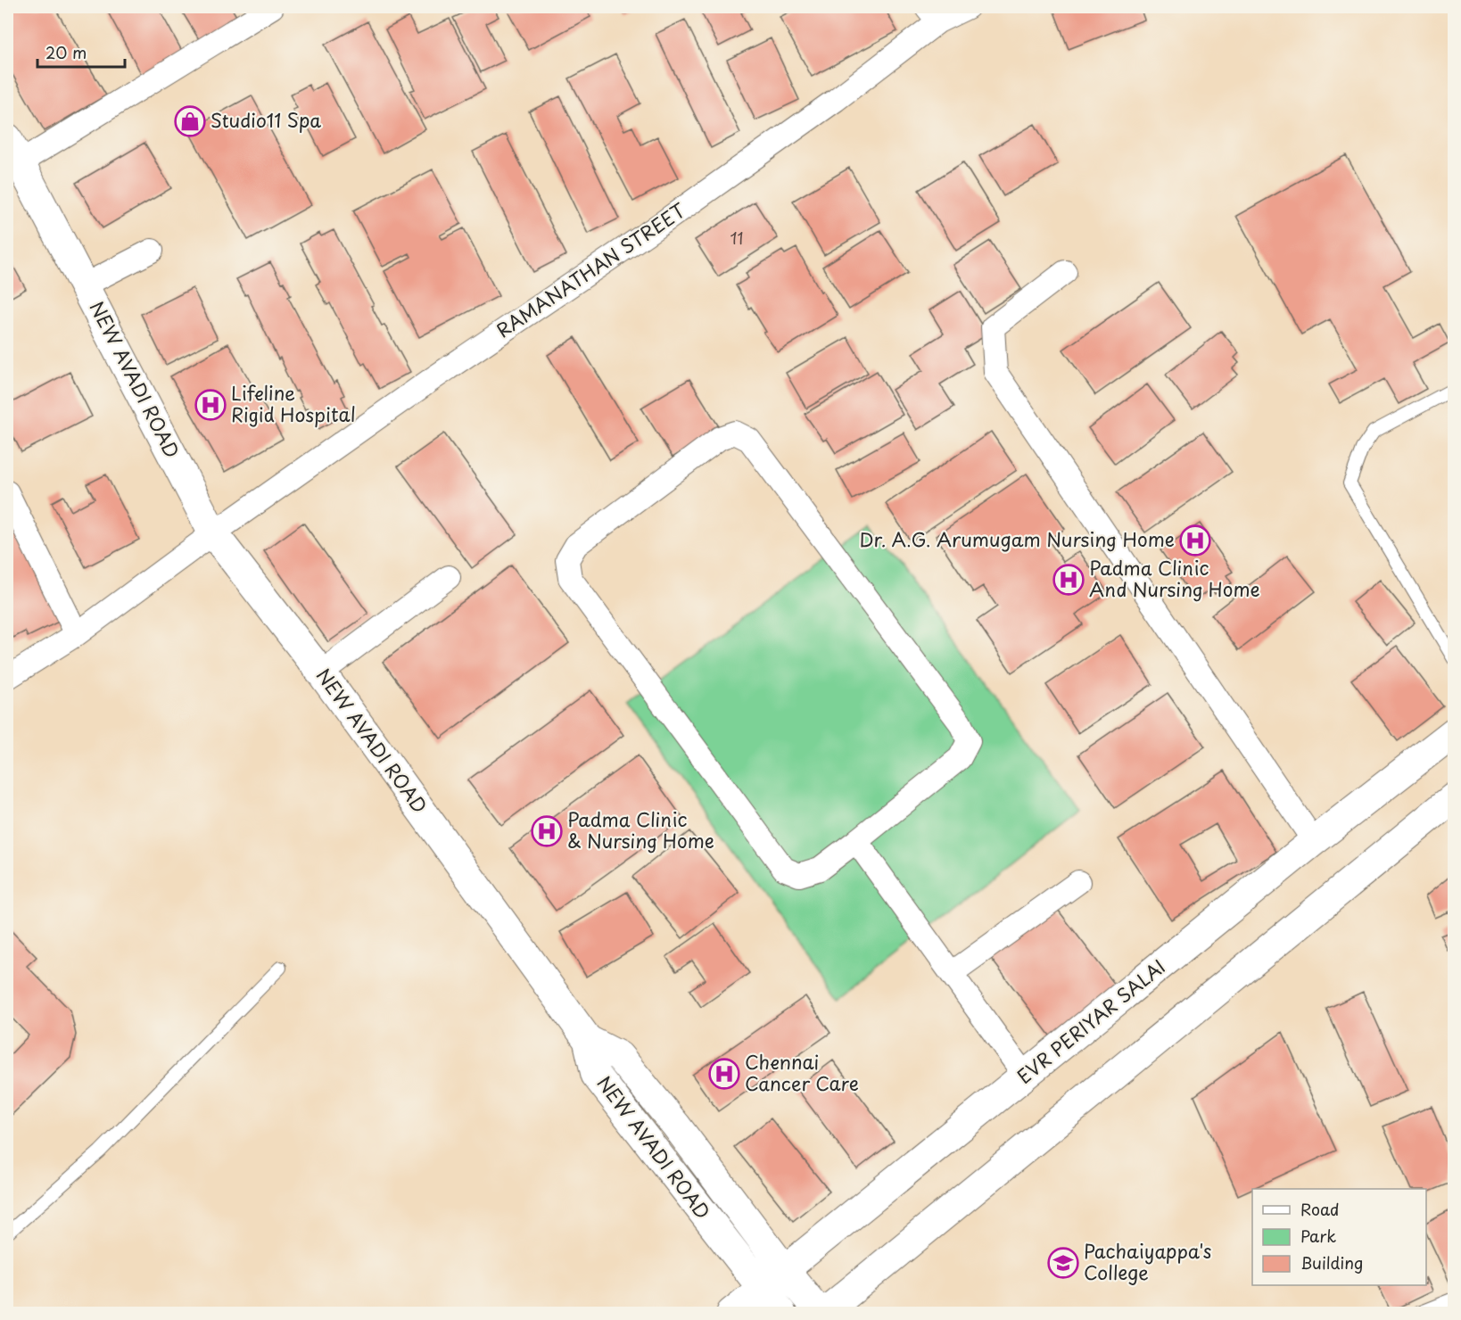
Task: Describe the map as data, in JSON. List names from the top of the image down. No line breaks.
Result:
{"streets":{"main road":["NEW AVADI ROAD","EVR PERIYAR SALAI"],"street":["RAMANATHAN STREET"]},"crossings":[["RAMANATHAN STREET","NEW AVADI ROAD"],["NEW AVADI ROAD","EVR PERIYAR SALAI"]],"places":{"shop":["Studio11 Spa"],"hospital":["Lifeline Rigid Hospital","Dr. A.G. Arumugam Nursing Home","Padma Clinic And Nursing Home","Padma Clinic & Nursing Home","Chennai Cancer Care"],"school or university":["Pachaiyappa's College"]},"house_numbers":["11"],"legend":["Road","Park","Building"],"scale_bar":"20 m"}
